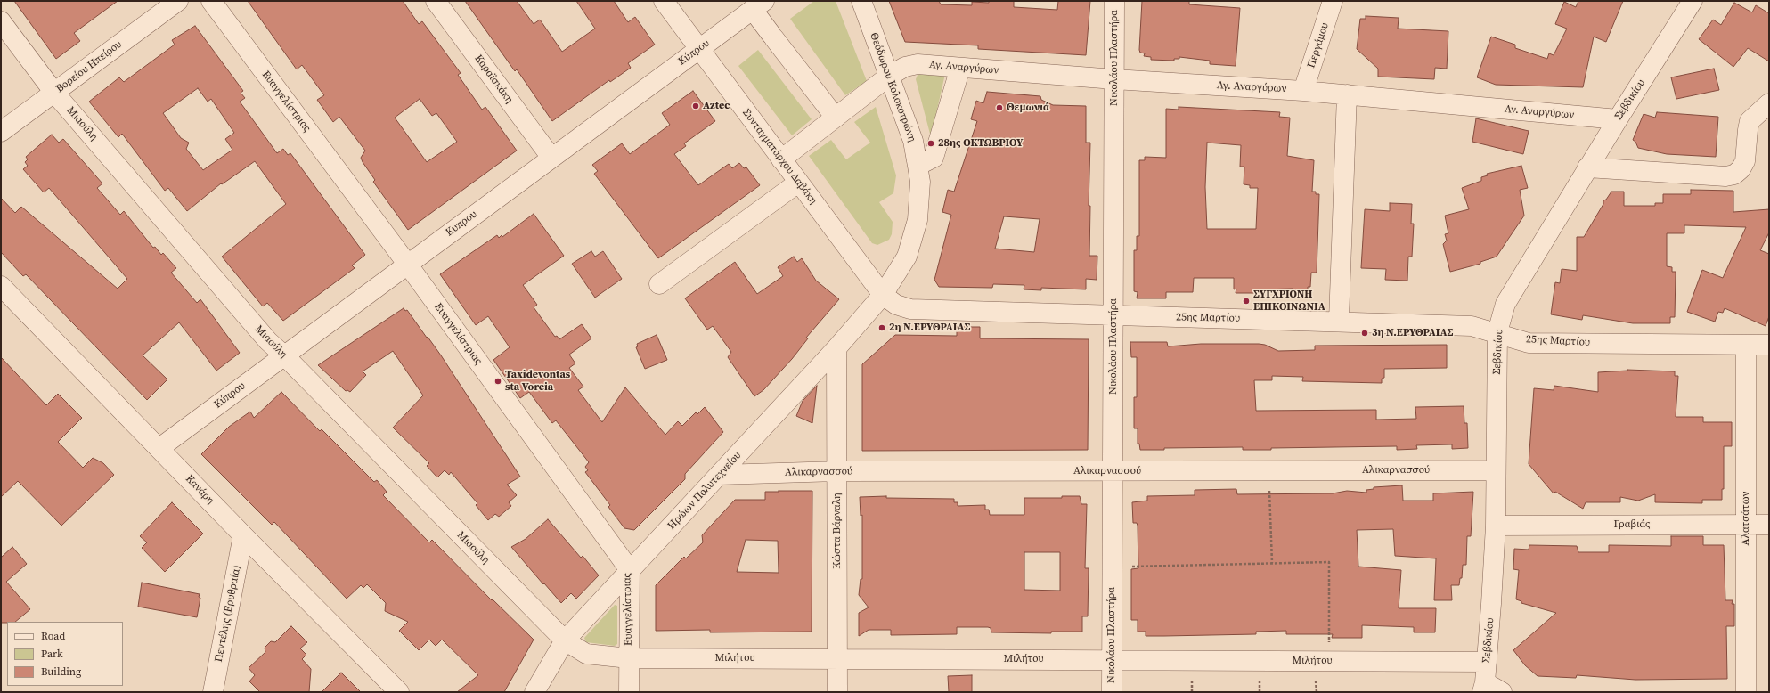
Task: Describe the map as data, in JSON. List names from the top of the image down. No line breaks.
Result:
{"streets":{"street":["Περγάμου","Κύπρου","Νικολάου Πλαστήρα","Βορείου Ηπείρου","Αγ. Αναργύρων","Καραϊσκάκη","Θεόδωρου Κολοκοτρώνη","Σεβδικίου","Ευαγγελίστριας","Μιαούλη","Συνταγματάρχου Δαβάκη","25ης Μαρτίου","Αλικαρνασσού","Κανάρη","Ηρώων Πολυτεχνείου","Αλατσάτων","Γραβιάς","Κώστα Βάρναλη","Πεντέλης (Ερυθραία)","Μιλήτου"]},"crossings":[["Περγάμου","Αγ. Αναργύρων"],["Κύπρου","Καραϊσκάκη"],["Κύπρου","Ευαγγελίστριας"],["Κύπρου","Μιαούλη"],["Κύπρου","Συνταγματάρχου Δαβάκη"],["Κύπρου","Κανάρη"],["Νικολάου Πλαστήρα","Αγ. Αναργύρων"],["Νικολάου Πλαστήρα","25ης Μαρτίου"],["Νικολάου Πλαστήρα","Αλικαρνασσού"],["Νικολάου Πλαστήρα","Μιλήτου"],["Βορείου Ηπείρου","Μιαούλη"],["Αγ. Αναργύρων","Θεόδωρου Κολοκοτρώνη"],["Αγ. Αναργύρων","Σεβδικίου"],["Αγ. Αναργύρων","Συνταγματάρχου Δαβάκη"],["Θεόδωρου Κολοκοτρώνη","Συνταγματάρχου Δαβάκη"],["Θεόδωρου Κολοκοτρώνη","25ης Μαρτίου"],["Θεόδωρου Κολοκοτρώνη","Ηρώων Πολυτεχνείου"],["Σεβδικίου","25ης Μαρτίου"],["Σεβδικίου","Αλικαρνασσού"],["Σεβδικίου","Γραβιάς"],["Σεβδικίου","Μιλήτου"],["Ευαγγελίστριας","Ηρώων Πολυτεχνείου"],["Ευαγγελίστριας","Μιλήτου"],["Μιαούλη","Ηρώων Πολυτεχνείου"],["Μιαούλη","Μιλήτου"],["Συνταγματάρχου Δαβάκη","25ης Μαρτίου"],["Συνταγματάρχου Δαβάκη","Ηρώων Πολυτεχνείου"],["25ης Μαρτίου","Ηρώων Πολυτεχνείου"],["25ης Μαρτίου","Αλατσάτων"],["Αλικαρνασσού","Ηρώων Πολυτεχνείου"],["Αλικαρνασσού","Κώστα Βάρναλη"],["Κανάρη","Πεντέλης (Ερυθραία)"],["Ηρώων Πολυτεχνείου","Κώστα Βάρναλη"],["Ηρώων Πολυτεχνείου","Μιλήτου"],["Αλατσάτων","Γραβιάς"],["Κώστα Βάρναλη","Μιλήτου"]],"places":["Aztec","Θεμωνιά","28ης ΟΚΤΩΒΡΙΟΥ","ΣΥΓΧΡΙΟΝΗ ΕΠΙΚΟΙΝΩΝΙΑ","2η Ν.ΕΡΥΘΡΑΙΑΣ","3η Ν.ΕΡΥΘΡΑΙΑΣ","Taxidevontas sta Voreia"],"legend":["Road","Park","Building"]}
